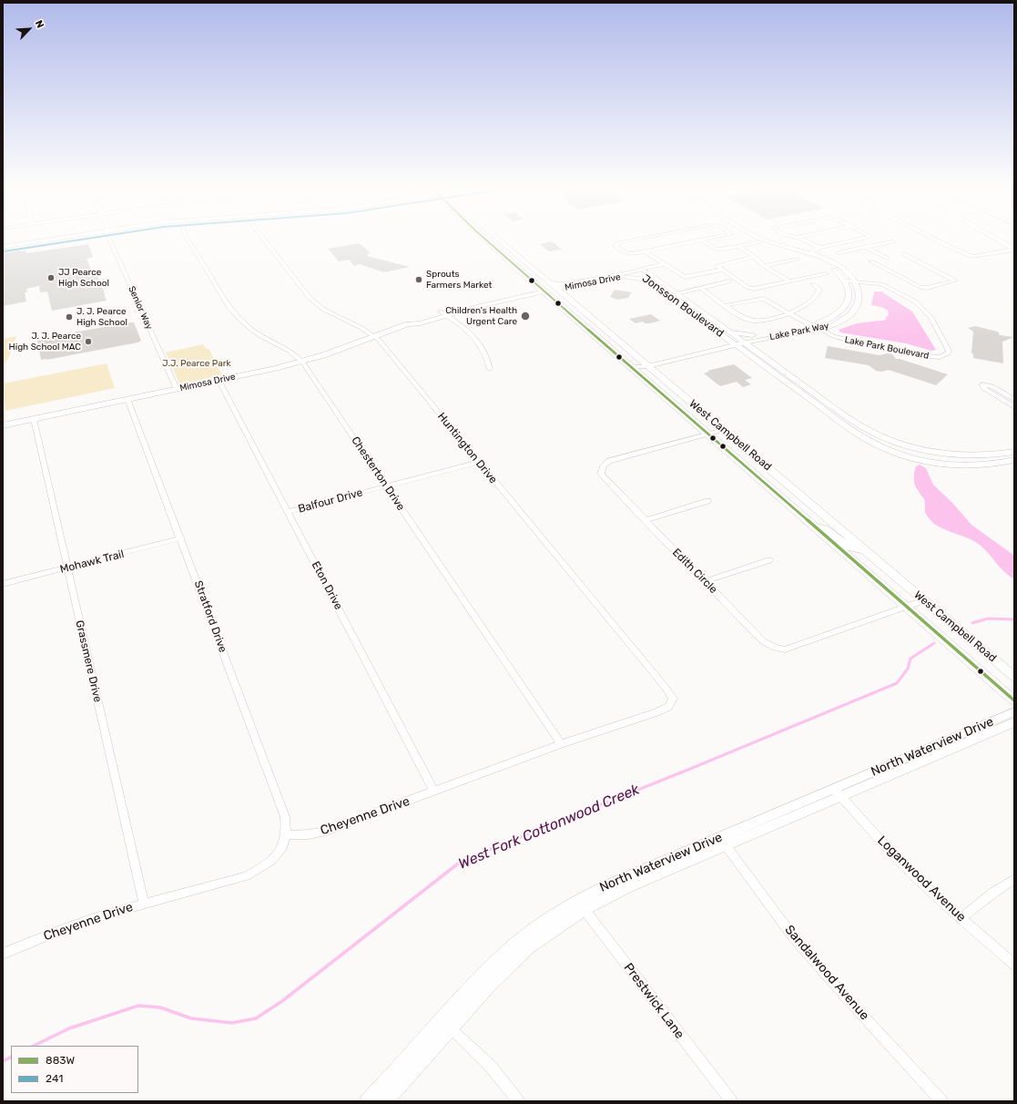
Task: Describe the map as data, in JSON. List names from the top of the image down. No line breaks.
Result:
{"streets":{"main road":["West Campbell Road"],"street":["Mimosa Drive","Jonsson Boulevard","Senior Way","Lake Park Way","Lake Park Boulevard","Huntington Drive","Chesterton Drive","Balfour Drive","Mohawk Trail","Edith Circle","Eton Drive","Stratford Drive","Grassmere Drive","North Waterview Drive","Cheyenne Drive","Loganwood Avenue","Sandalwood Avenue","Prestwick Lane"]},"crossings":[["Mimosa Drive","Jonsson Boulevard"],["Mimosa Drive","Senior Way"],["Mimosa Drive","West Campbell Road"],["Mimosa Drive","Huntington Drive"],["Mimosa Drive","Chesterton Drive"],["Mimosa Drive","Eton Drive"],["Mimosa Drive","Stratford Drive"],["Mimosa Drive","Grassmere Drive"],["Jonsson Boulevard","Lake Park Way"],["Lake Park Way","Lake Park Boulevard"],["Lake Park Way","West Campbell Road"],["West Campbell Road","Edith Circle"],["Huntington Drive","Balfour Drive"],["Huntington Drive","Cheyenne Drive"],["Chesterton Drive","Balfour Drive"],["Chesterton Drive","Cheyenne Drive"],["Balfour Drive","Eton Drive"],["Mohawk Trail","Stratford Drive"],["Mohawk Trail","Grassmere Drive"],["Eton Drive","Cheyenne Drive"],["Stratford Drive","Cheyenne Drive"],["Grassmere Drive","Cheyenne Drive"],["North Waterview Drive","Loganwood Avenue"],["North Waterview Drive","Sandalwood Avenue"],["North Waterview Drive","Prestwick Lane"]],"water":["West Fork Cottonwood Creek"],"parks":["J.J. Pearce Park"],"places":["JJ Pearce High School","Sprouts Farmers Market","Children's Health Urgent Care","J. J. Pearce High School","J. J. Pearce High School MAC"],"lines":["transit line 883W","transit line 241"],"legend":["883W","241"],"north":"top right"}
